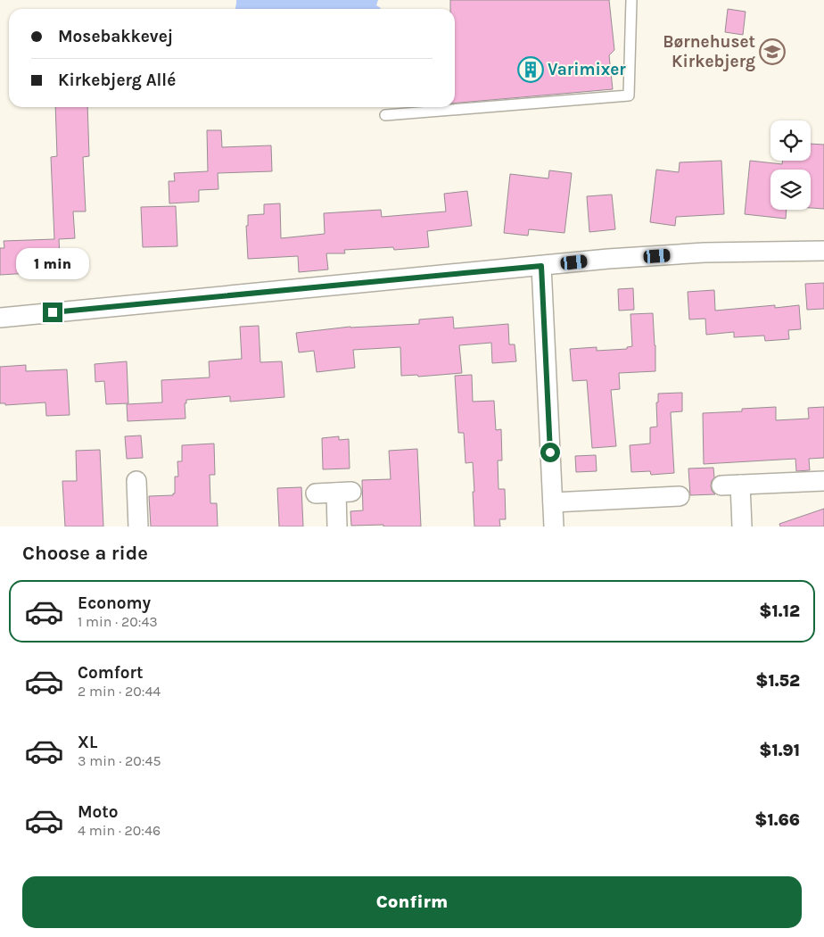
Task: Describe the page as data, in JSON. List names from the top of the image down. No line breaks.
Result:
{"places":{"school or university":["Børnehuset Kirkebjerg"],"building":["Varimixer"]},"page":{"banner":["Mosebakkevej","Kirkebjerg Allé"],"bubble":"1 min","heading":"Choose a ride","list":[{"name":"Economy","note":"1 min · 20:43","value":"$1.12"},{"name":"Comfort","note":"2 min · 20:44","value":"$1.52"},{"name":"XL","note":"3 min · 20:45","value":"$1.91"},{"name":"Moto","note":"4 min · 20:46","value":"$1.66"}],"buttons":"Confirm"}}
